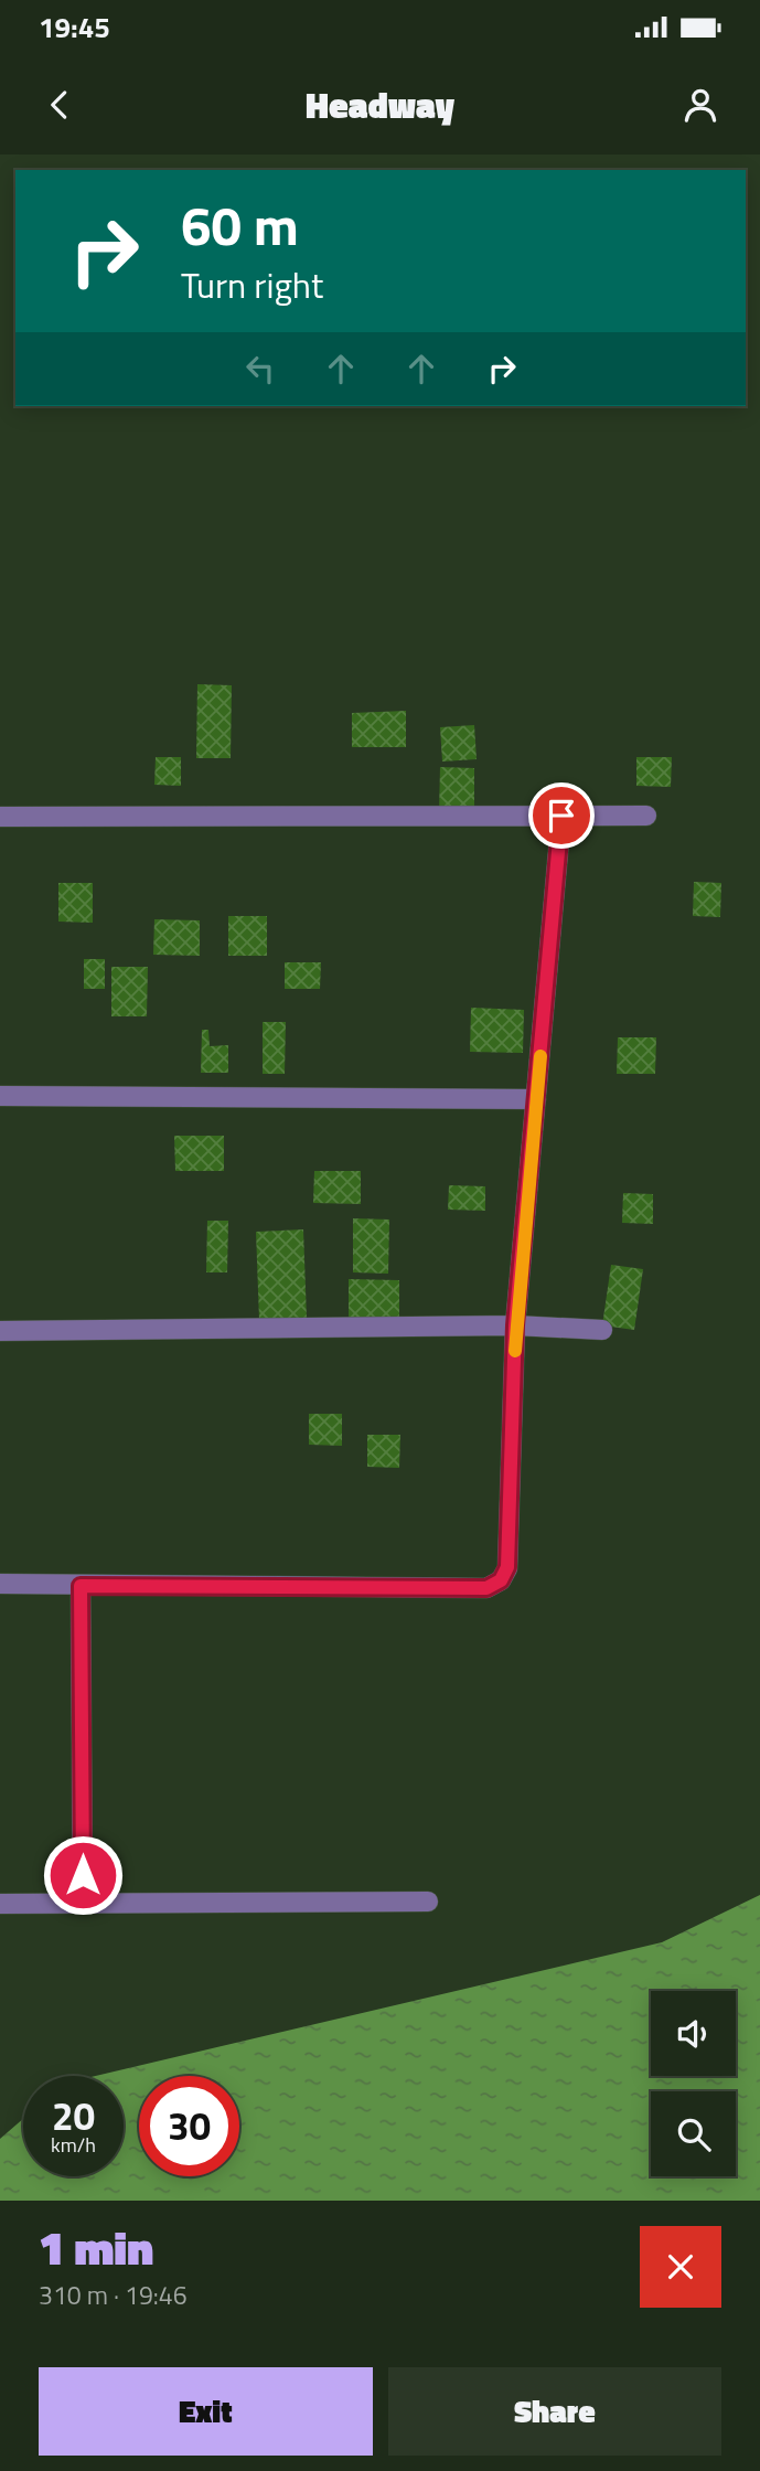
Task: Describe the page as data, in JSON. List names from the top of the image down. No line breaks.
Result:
{"page":{"status":"19:45","header":"Headway","turn":["60 m","Turn right"],"speed":"20 km/h","limit":"30","heading":["1 min","310 m · 19:46"],"buttons":["Exit","Share"]}}
